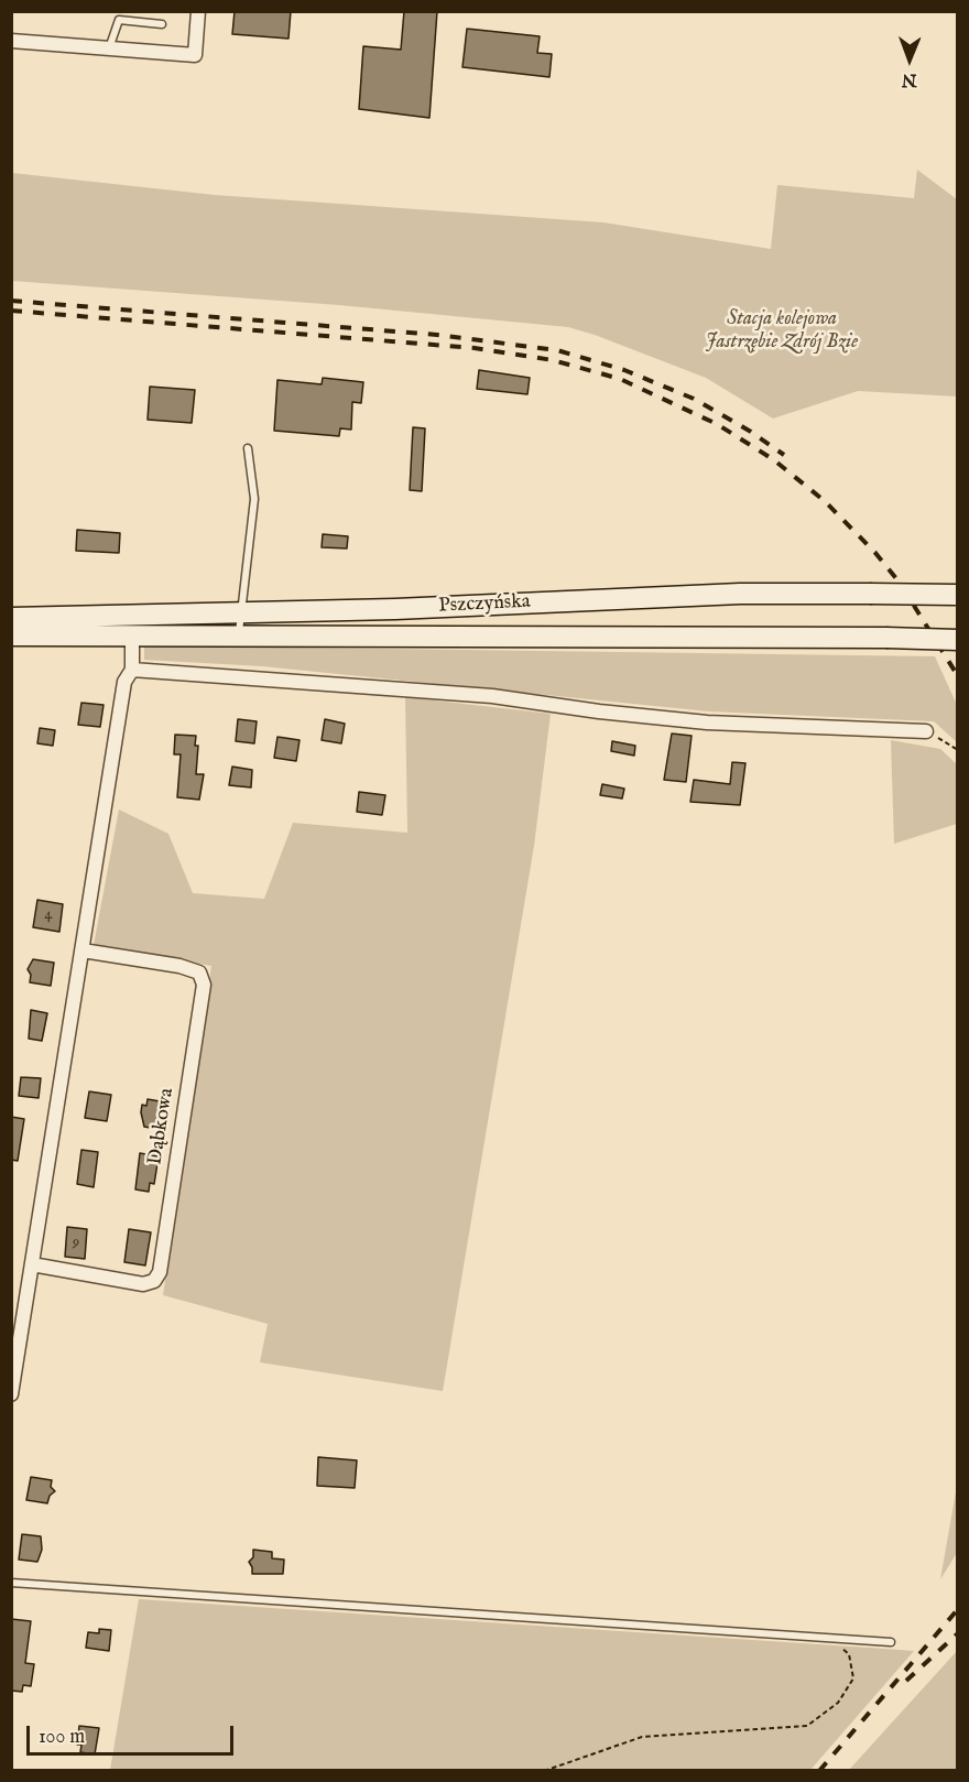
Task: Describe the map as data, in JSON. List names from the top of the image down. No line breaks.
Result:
{"streets":{"main road":["Pszczyńska"],"street":["Dąbkowa"]},"parks":["Stacja kolejowa Jastrzębie Zdrój Bzie"],"house_numbers":["4","9"],"scale_bar":"100 m","north":"bottom"}
